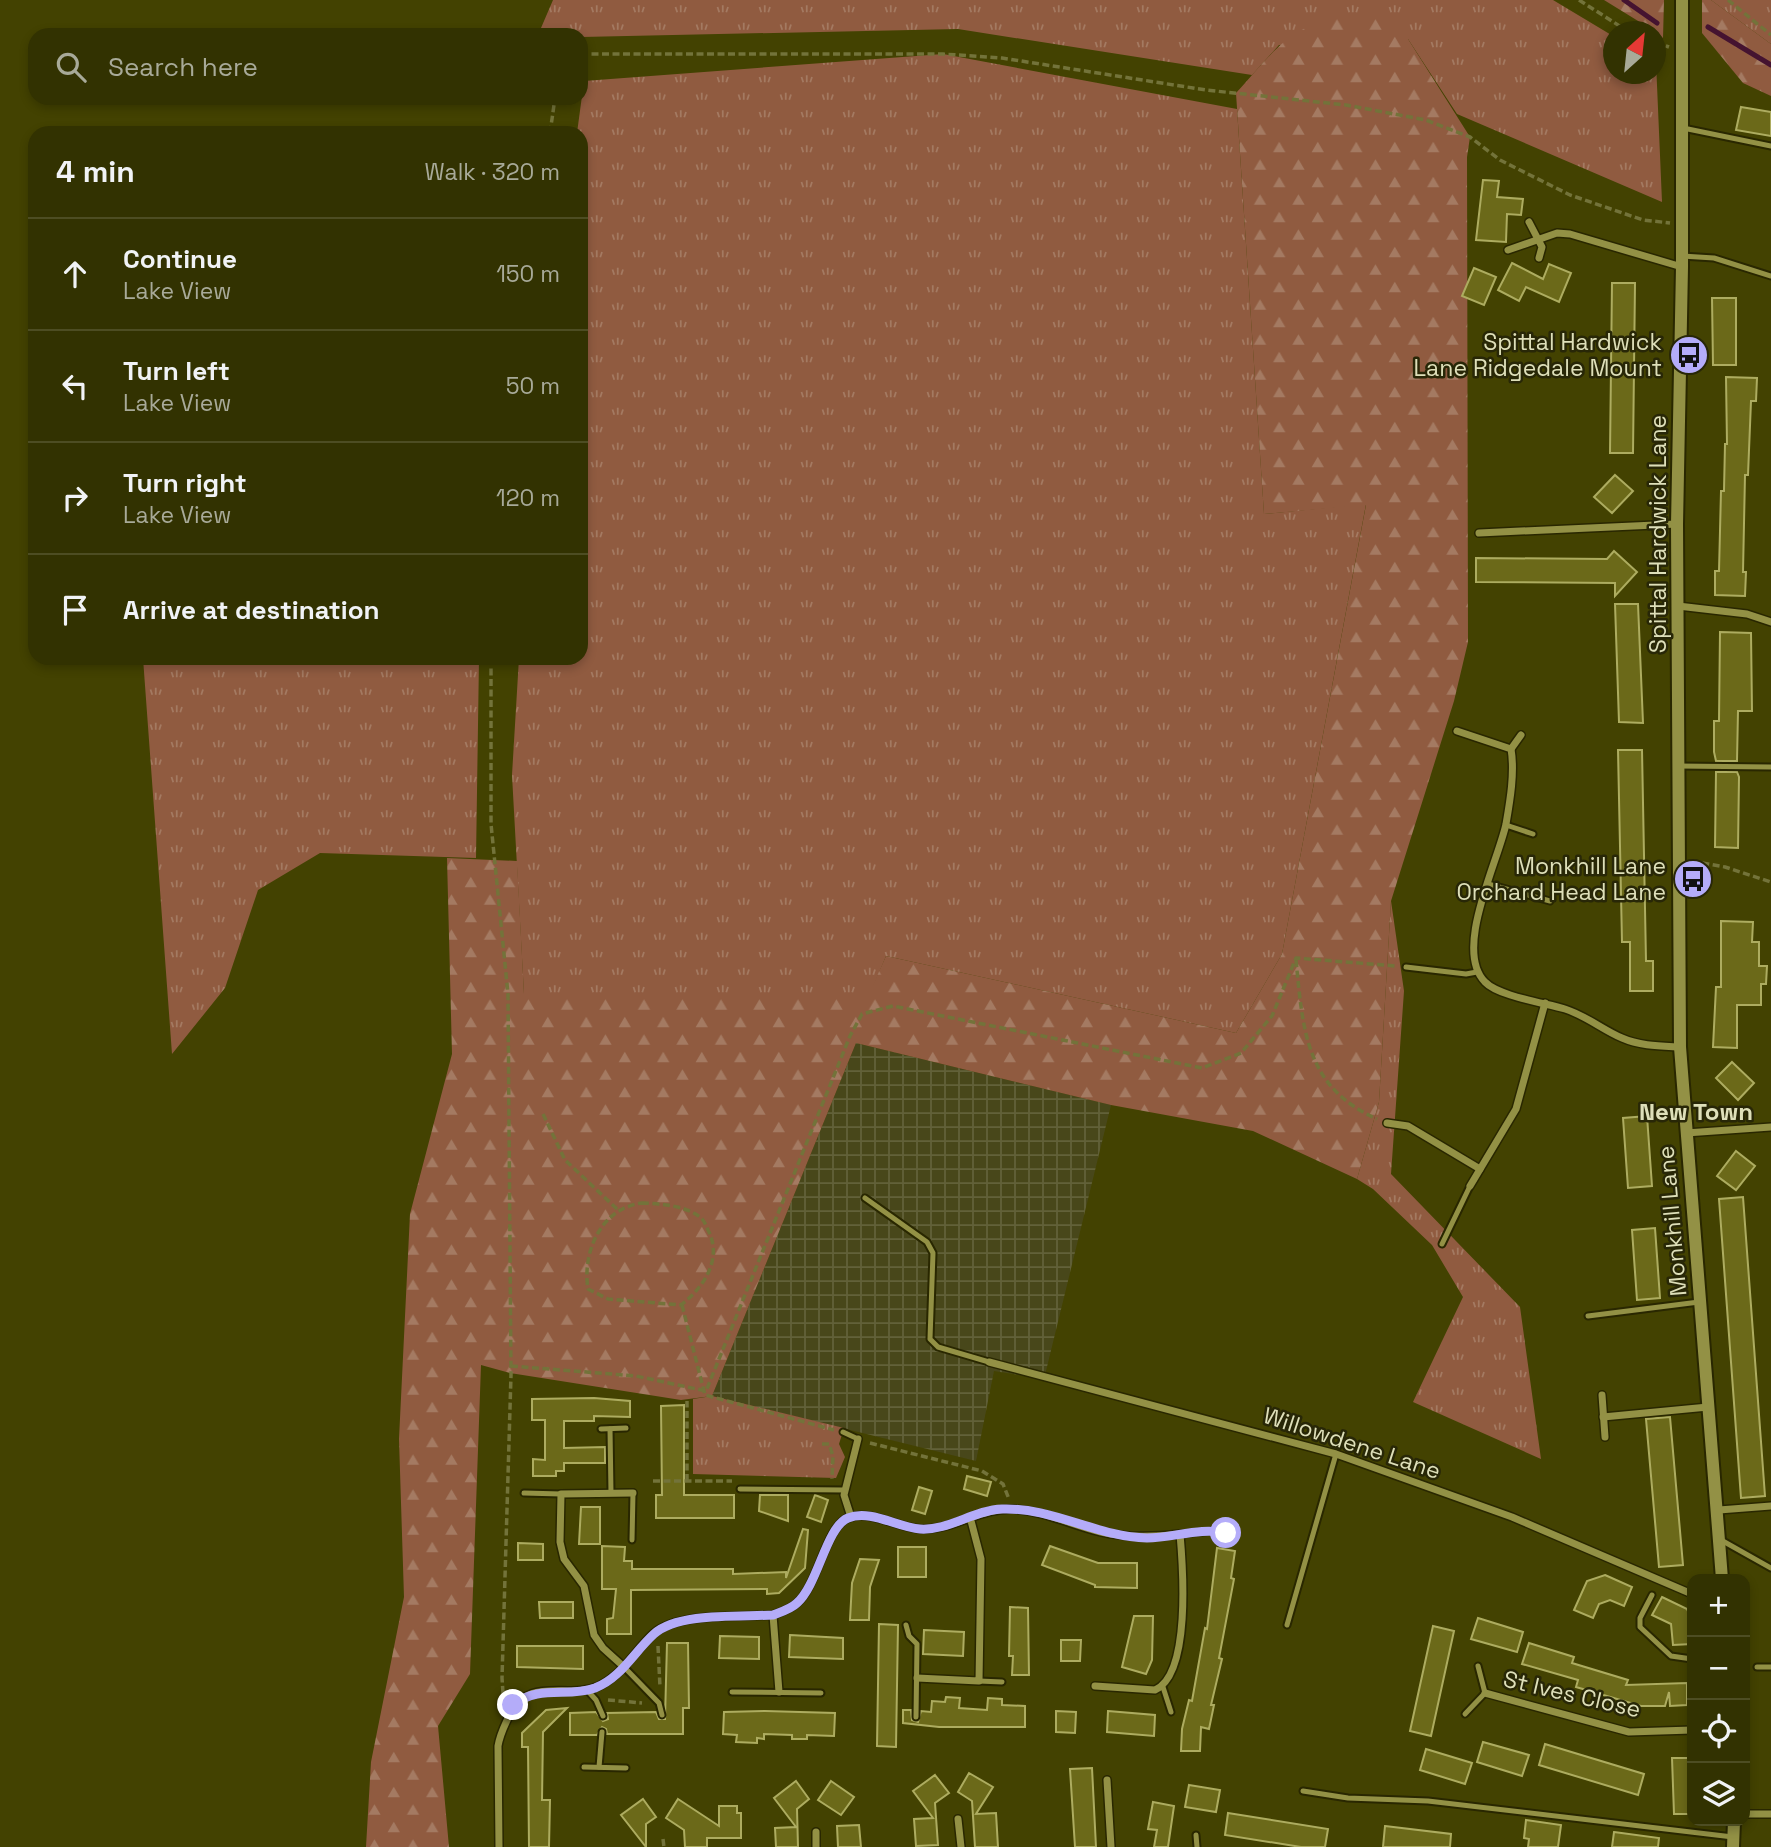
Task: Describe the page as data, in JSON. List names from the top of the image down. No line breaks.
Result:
{"streets":{"street":["Spittal Hardwick Lane","Monkhill Lane","Willowdene Lane","St Ives Close"]},"crossings":[["Spittal Hardwick Lane","Monkhill Lane"]],"districts":["New Town"],"places":{"bus stop":["Spittal Hardwick Lane Ridgedale Mount","Monkhill Lane Orchard Head Lane"]},"north":"top right","page":{"search":"Search here","heading":["4 min","Walk · 320 m"],"list":[["Continue","Lake View","150 m"],["Turn left","Lake View","50 m"],["Turn right","Lake View","120 m"],"Arrive at destination"],"map_buttons":["+","−"]}}
